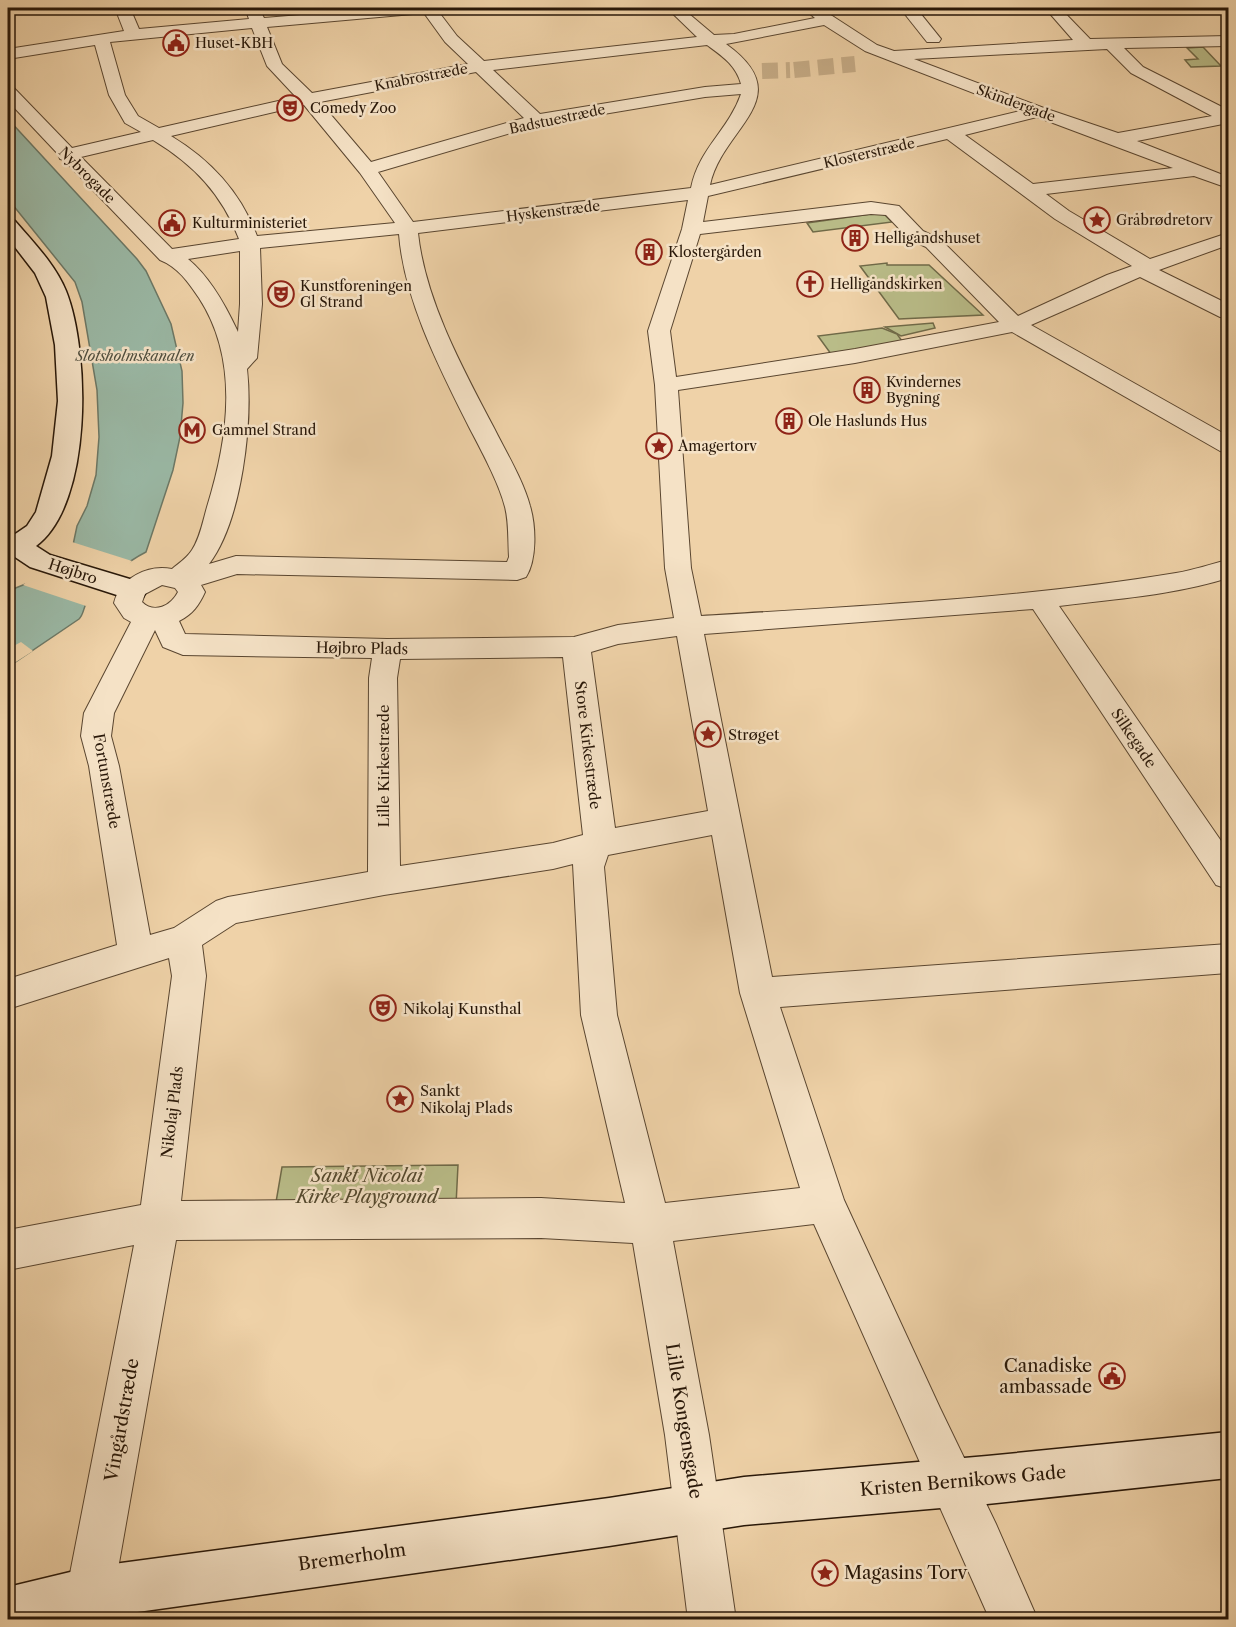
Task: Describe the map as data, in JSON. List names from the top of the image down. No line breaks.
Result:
{"streets":{"street":["Knabrostræde","Skindergade","Badstuestræde","Klosterstræde","Nybrogade","Hyskenstræde","Højbro","Højbro Plads","Silkegade","Store Kirkestræde","Lille Kirkestræde","Fortunstræde","Nikolaj Plads","Vingårdstræde","Lille Kongensgade","Kristen Bernikows Gade","Bremerholm"]},"crossings":[["Knabrostræde","Skindergade"],["Knabrostræde","Nybrogade"],["Skindergade","Klosterstræde"],["Klosterstræde","Hyskenstræde"],["Højbro","Højbro Plads"],["Højbro Plads","Store Kirkestræde"],["Højbro Plads","Lille Kirkestræde"],["Højbro Plads","Fortunstræde"],["Nikolaj Plads","Vingårdstræde"],["Vingårdstræde","Bremerholm"],["Lille Kongensgade","Kristen Bernikows Gade"],["Lille Kongensgade","Bremerholm"],["Kristen Bernikows Gade","Bremerholm"]],"water":["Slotsholmskanalen"],"parks":["Sankt Nicolai Kirke Playground"],"places":{"public building":["Huset-KBH","Kulturministeriet","Canadiske ambassade"],"theatre":["Comedy Zoo","Kunstforeningen Gl Strand","Nikolaj Kunsthal"],"place":["Gråbrødretorv","Amagertorv","Strøget","Sankt Nikolaj Plads","Magasins Torv"],"building":["Helligåndshuset","Klostergården","Kvindernes Bygning","Ole Haslunds Hus"],"church":["Helligåndskirken"],"metro station":["Gammel Strand"]}}
